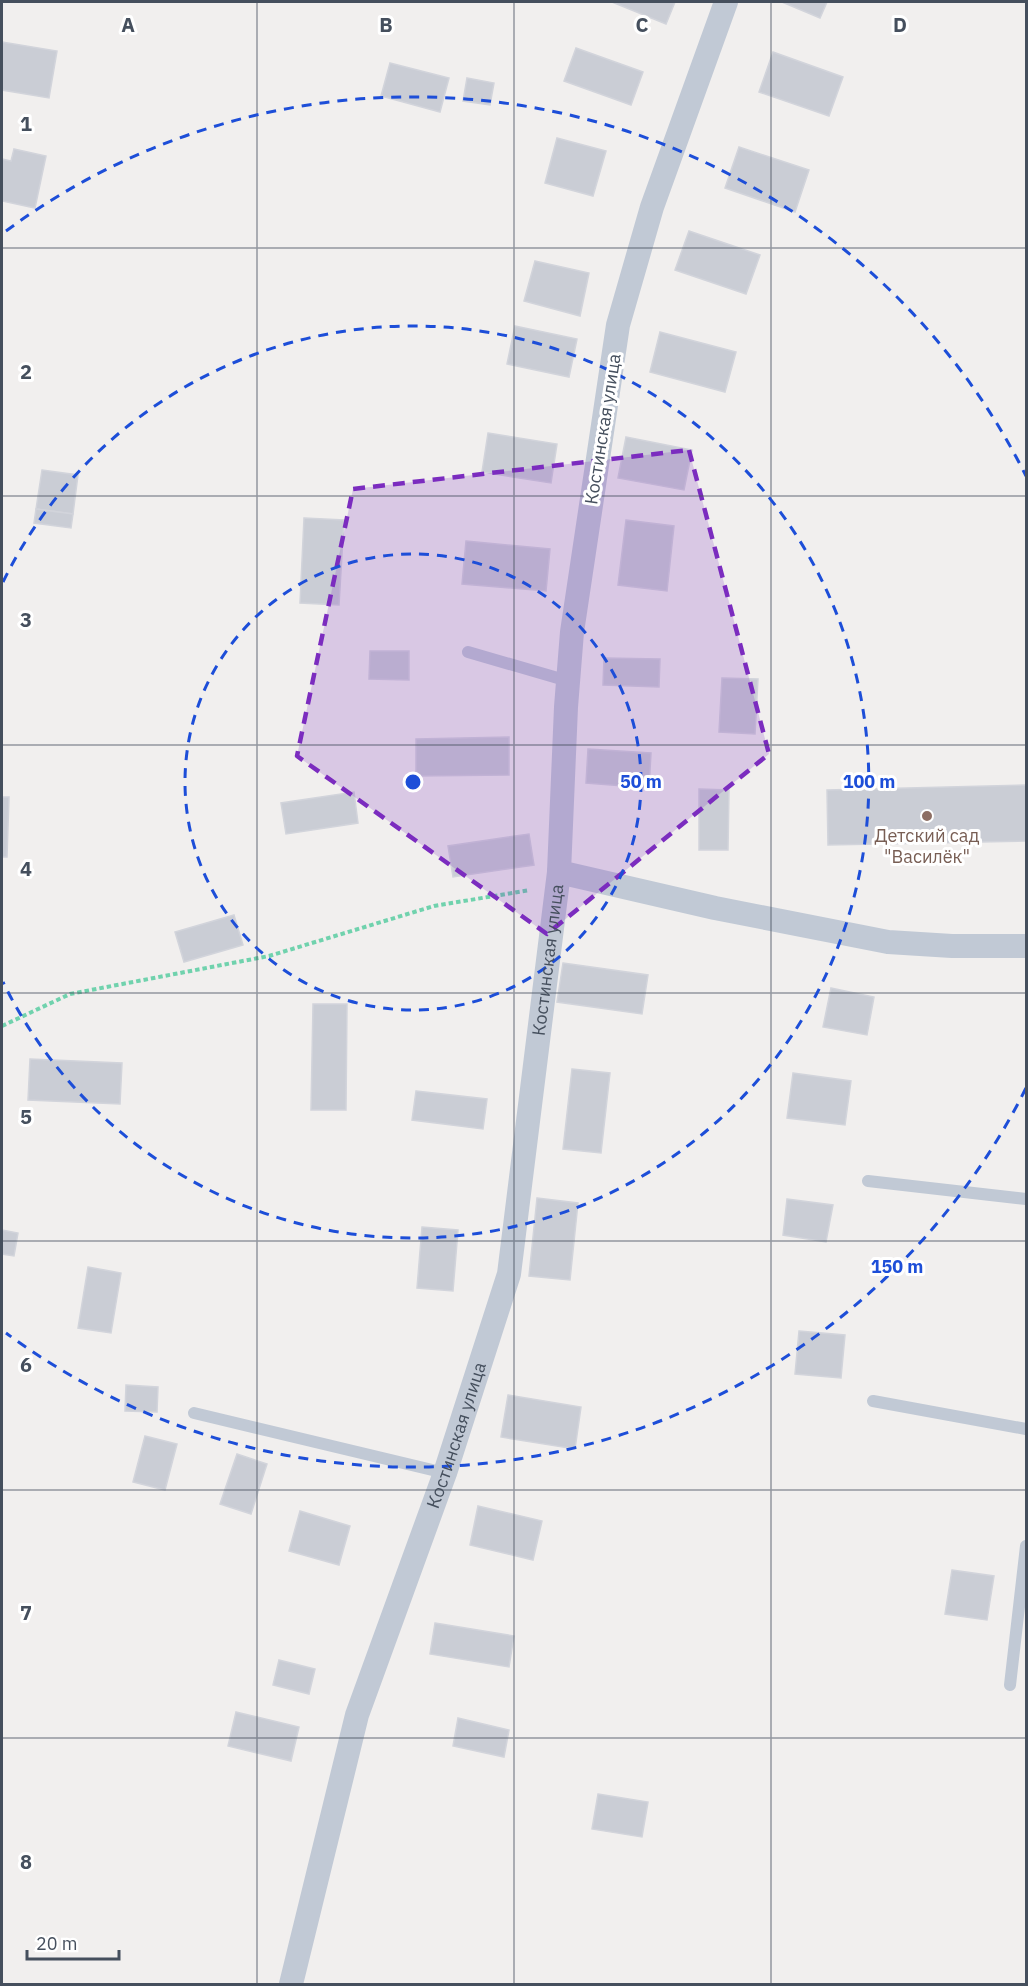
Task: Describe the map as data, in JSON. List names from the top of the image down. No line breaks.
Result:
{"streets":{"street":["Костинская улица"]},"places":["Детский сад \"Василёк\""],"scale_bar":"20 m","grid":{"columns":["A","B","C","D"],"rows":["1","2","3","4","5","6","7","8"]},"rings":["50 m","100 m","150 m"]}
